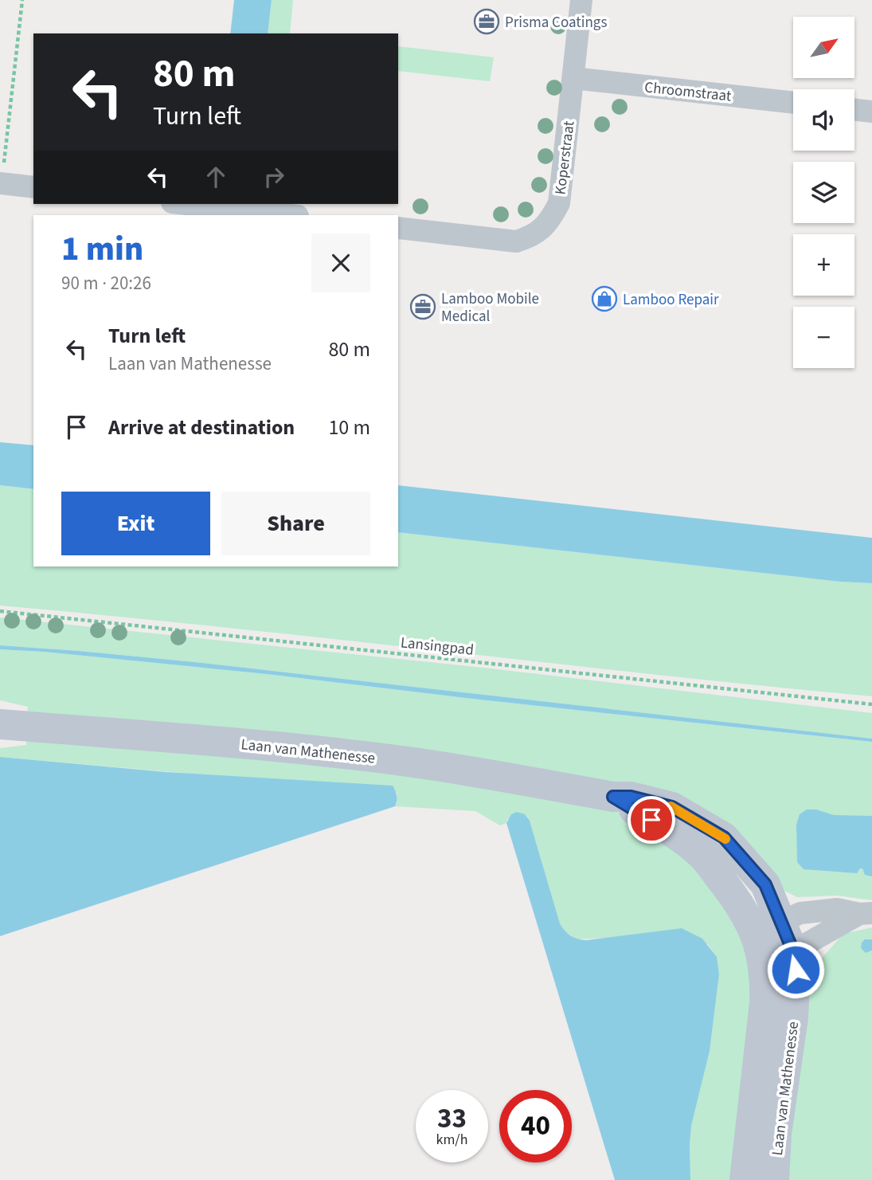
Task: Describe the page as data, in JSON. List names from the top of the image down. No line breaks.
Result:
{"streets":{"street":["Chroomstraat","Koperstraat","Laan van Mathenesse"],"path":["Lansingpad"]},"crossings":[["Chroomstraat","Koperstraat"]],"places":{"office":["Prisma Coatings","Lamboo Mobile Medical"],"shop":["Lamboo Repair"]},"north":"top right","page":{"map_buttons":["+","−"],"turn":["80 m","Turn left"],"heading":["1 min","90 m · 20:26"],"list":[{"name":"Turn left","note":"Laan van Mathenesse","value":"80 m"},{"name":"Arrive at destination","value":"10 m"}],"buttons":["Exit","Share"],"speed":"33 km/h","limit":"40"}}
